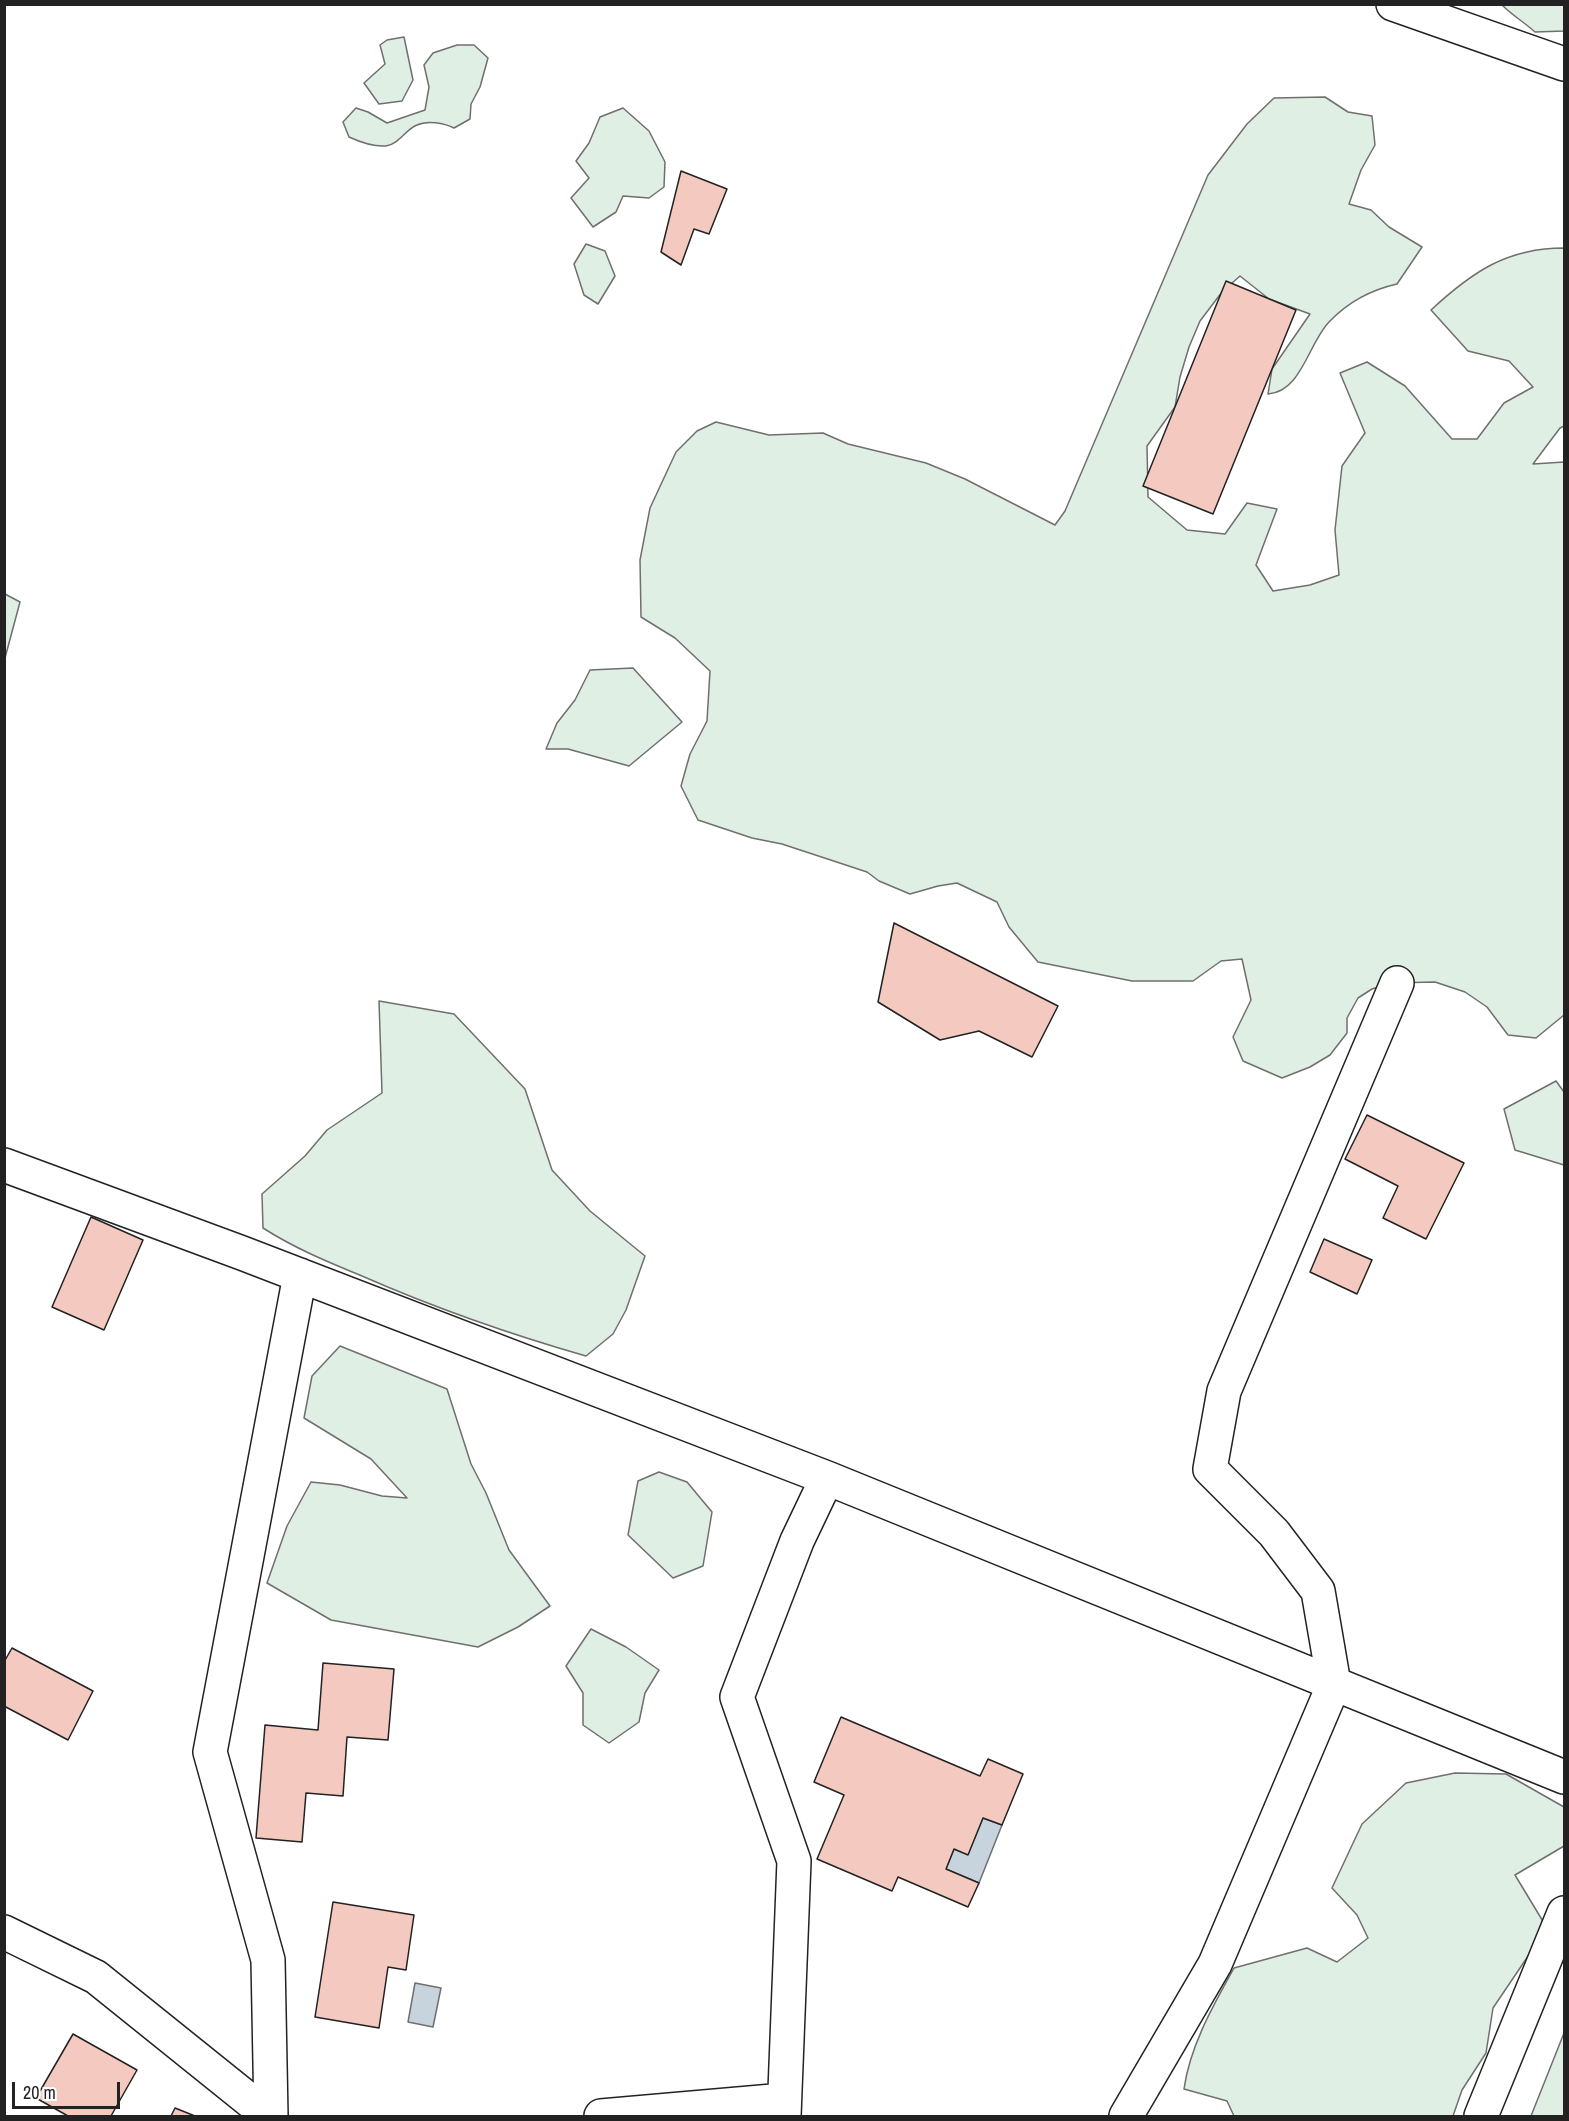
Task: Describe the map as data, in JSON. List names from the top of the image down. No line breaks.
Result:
{"scale_bar":"20 m"}
